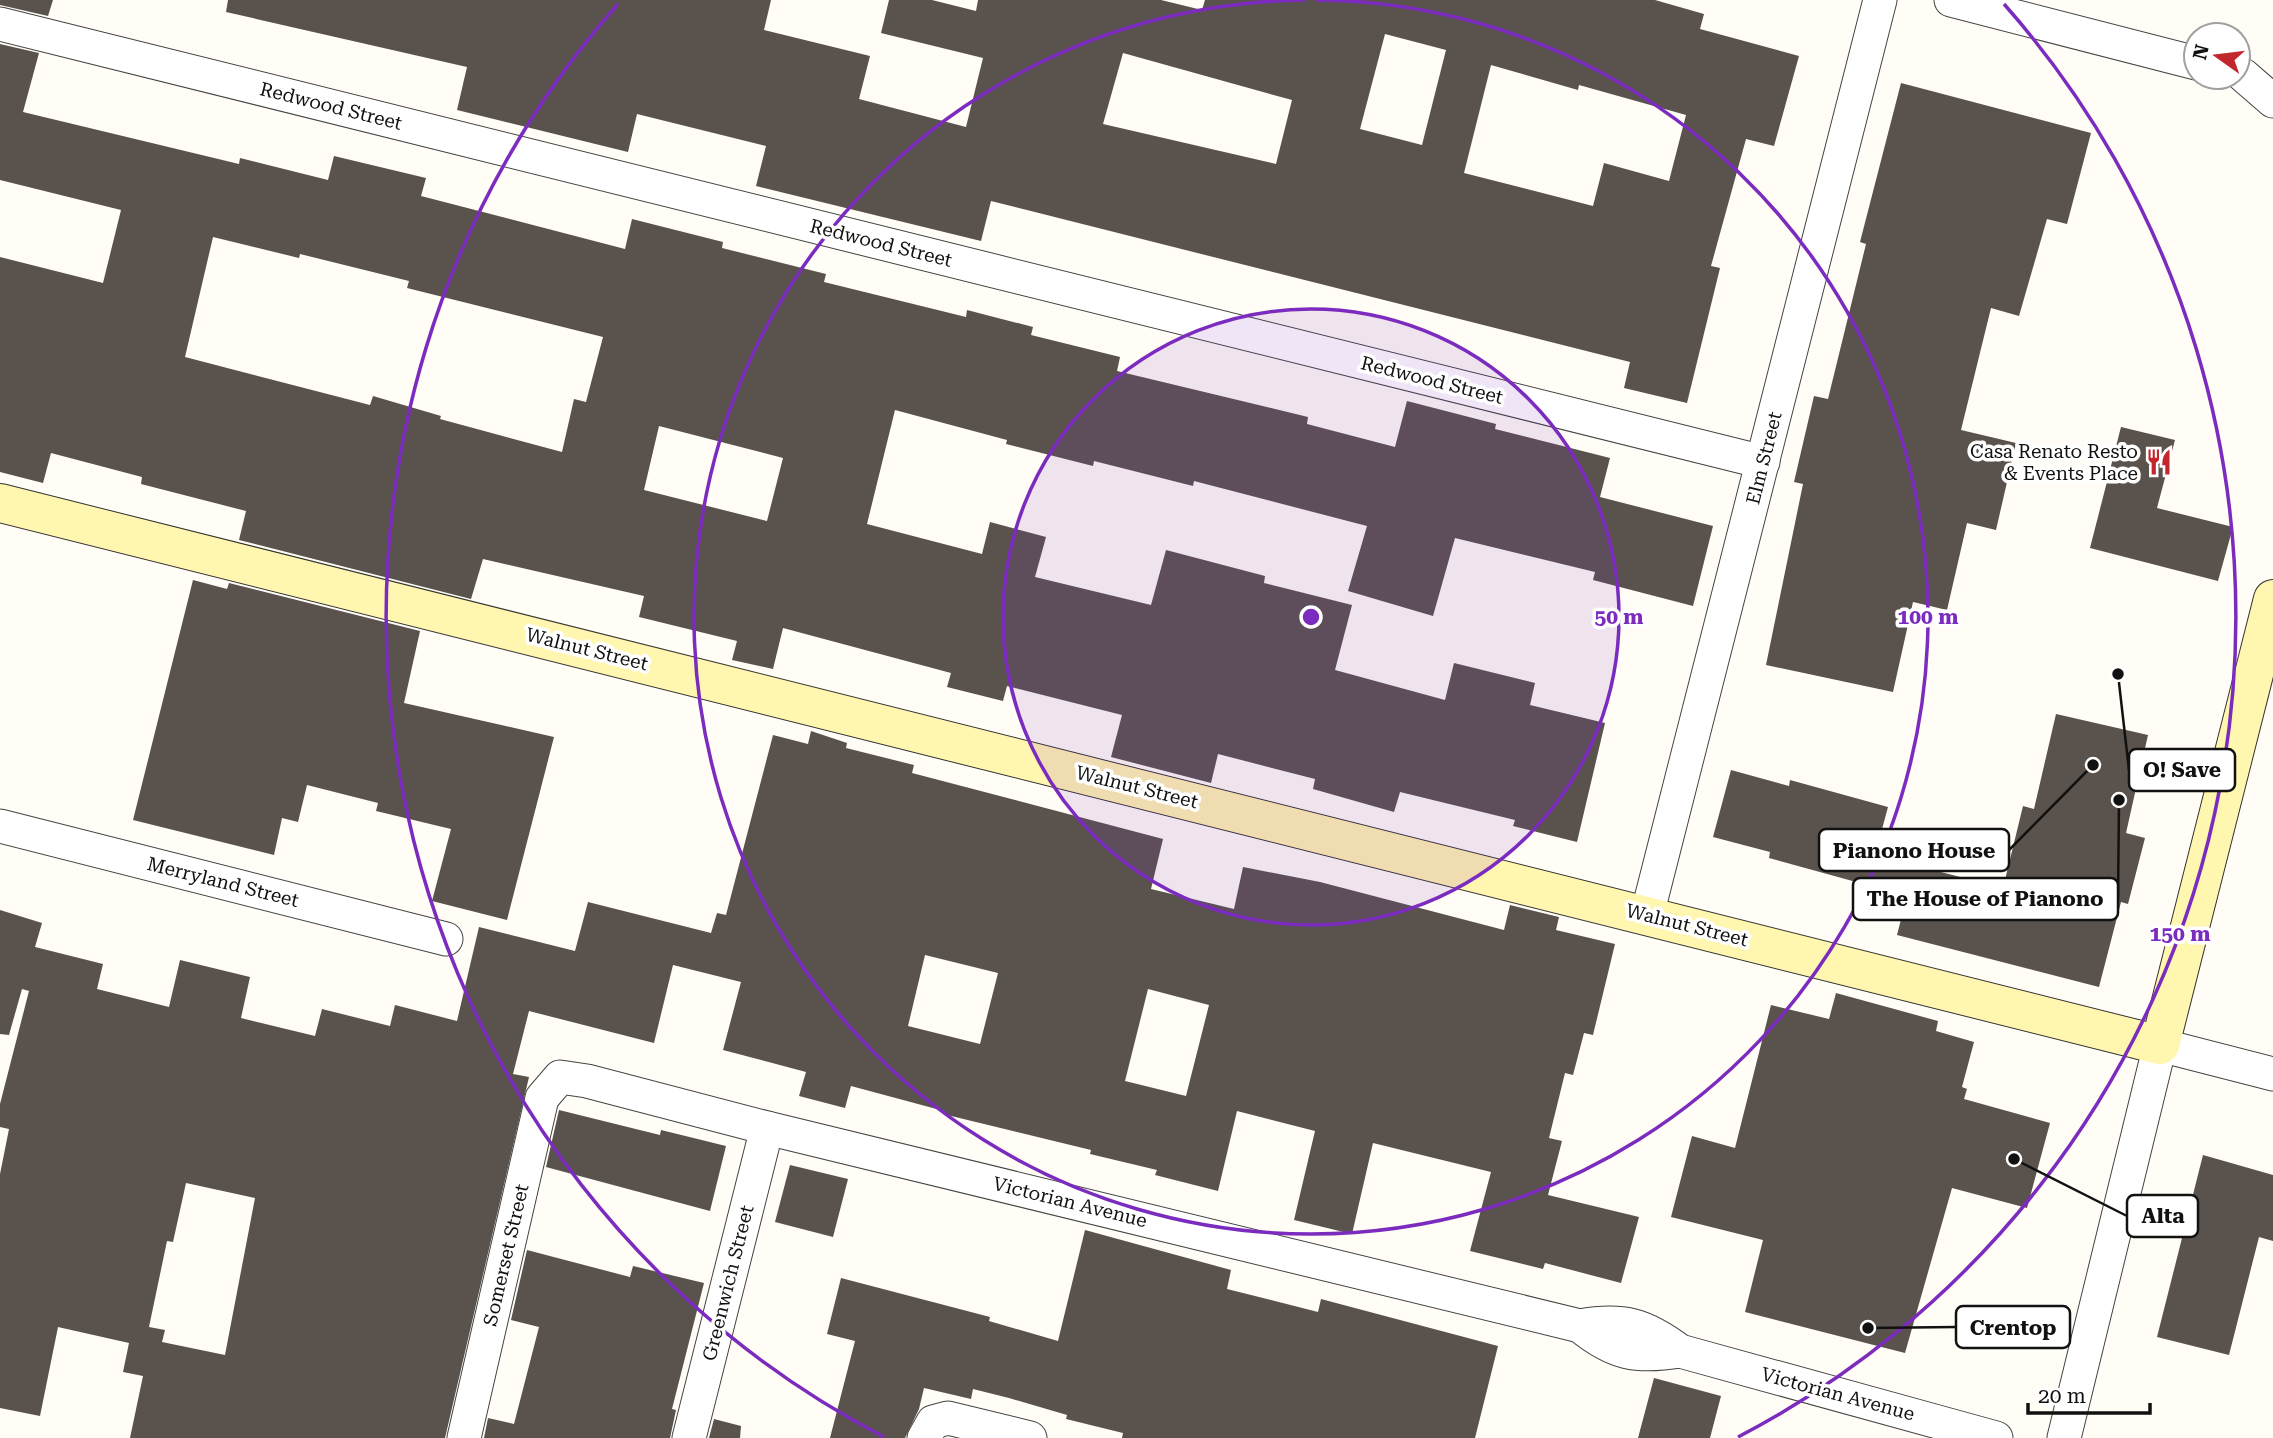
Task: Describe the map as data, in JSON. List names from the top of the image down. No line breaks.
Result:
{"streets":{"street":["Redwood Street","Elm Street","Walnut Street","Merryland Street","Victorian Avenue","Somerset Street","Greenwich Street"]},"crossings":[["Redwood Street","Elm Street"],["Elm Street","Walnut Street"],["Victorian Avenue","Somerset Street"],["Victorian Avenue","Greenwich Street"]],"places":{"restaurant":["Casa Renato Resto & Events Place"],"other":["O! Save","Pianono House","The House of Pianono","Alta","Crentop"]},"scale_bar":"20 m","north":"left","rings":["50 m","100 m","150 m"]}
